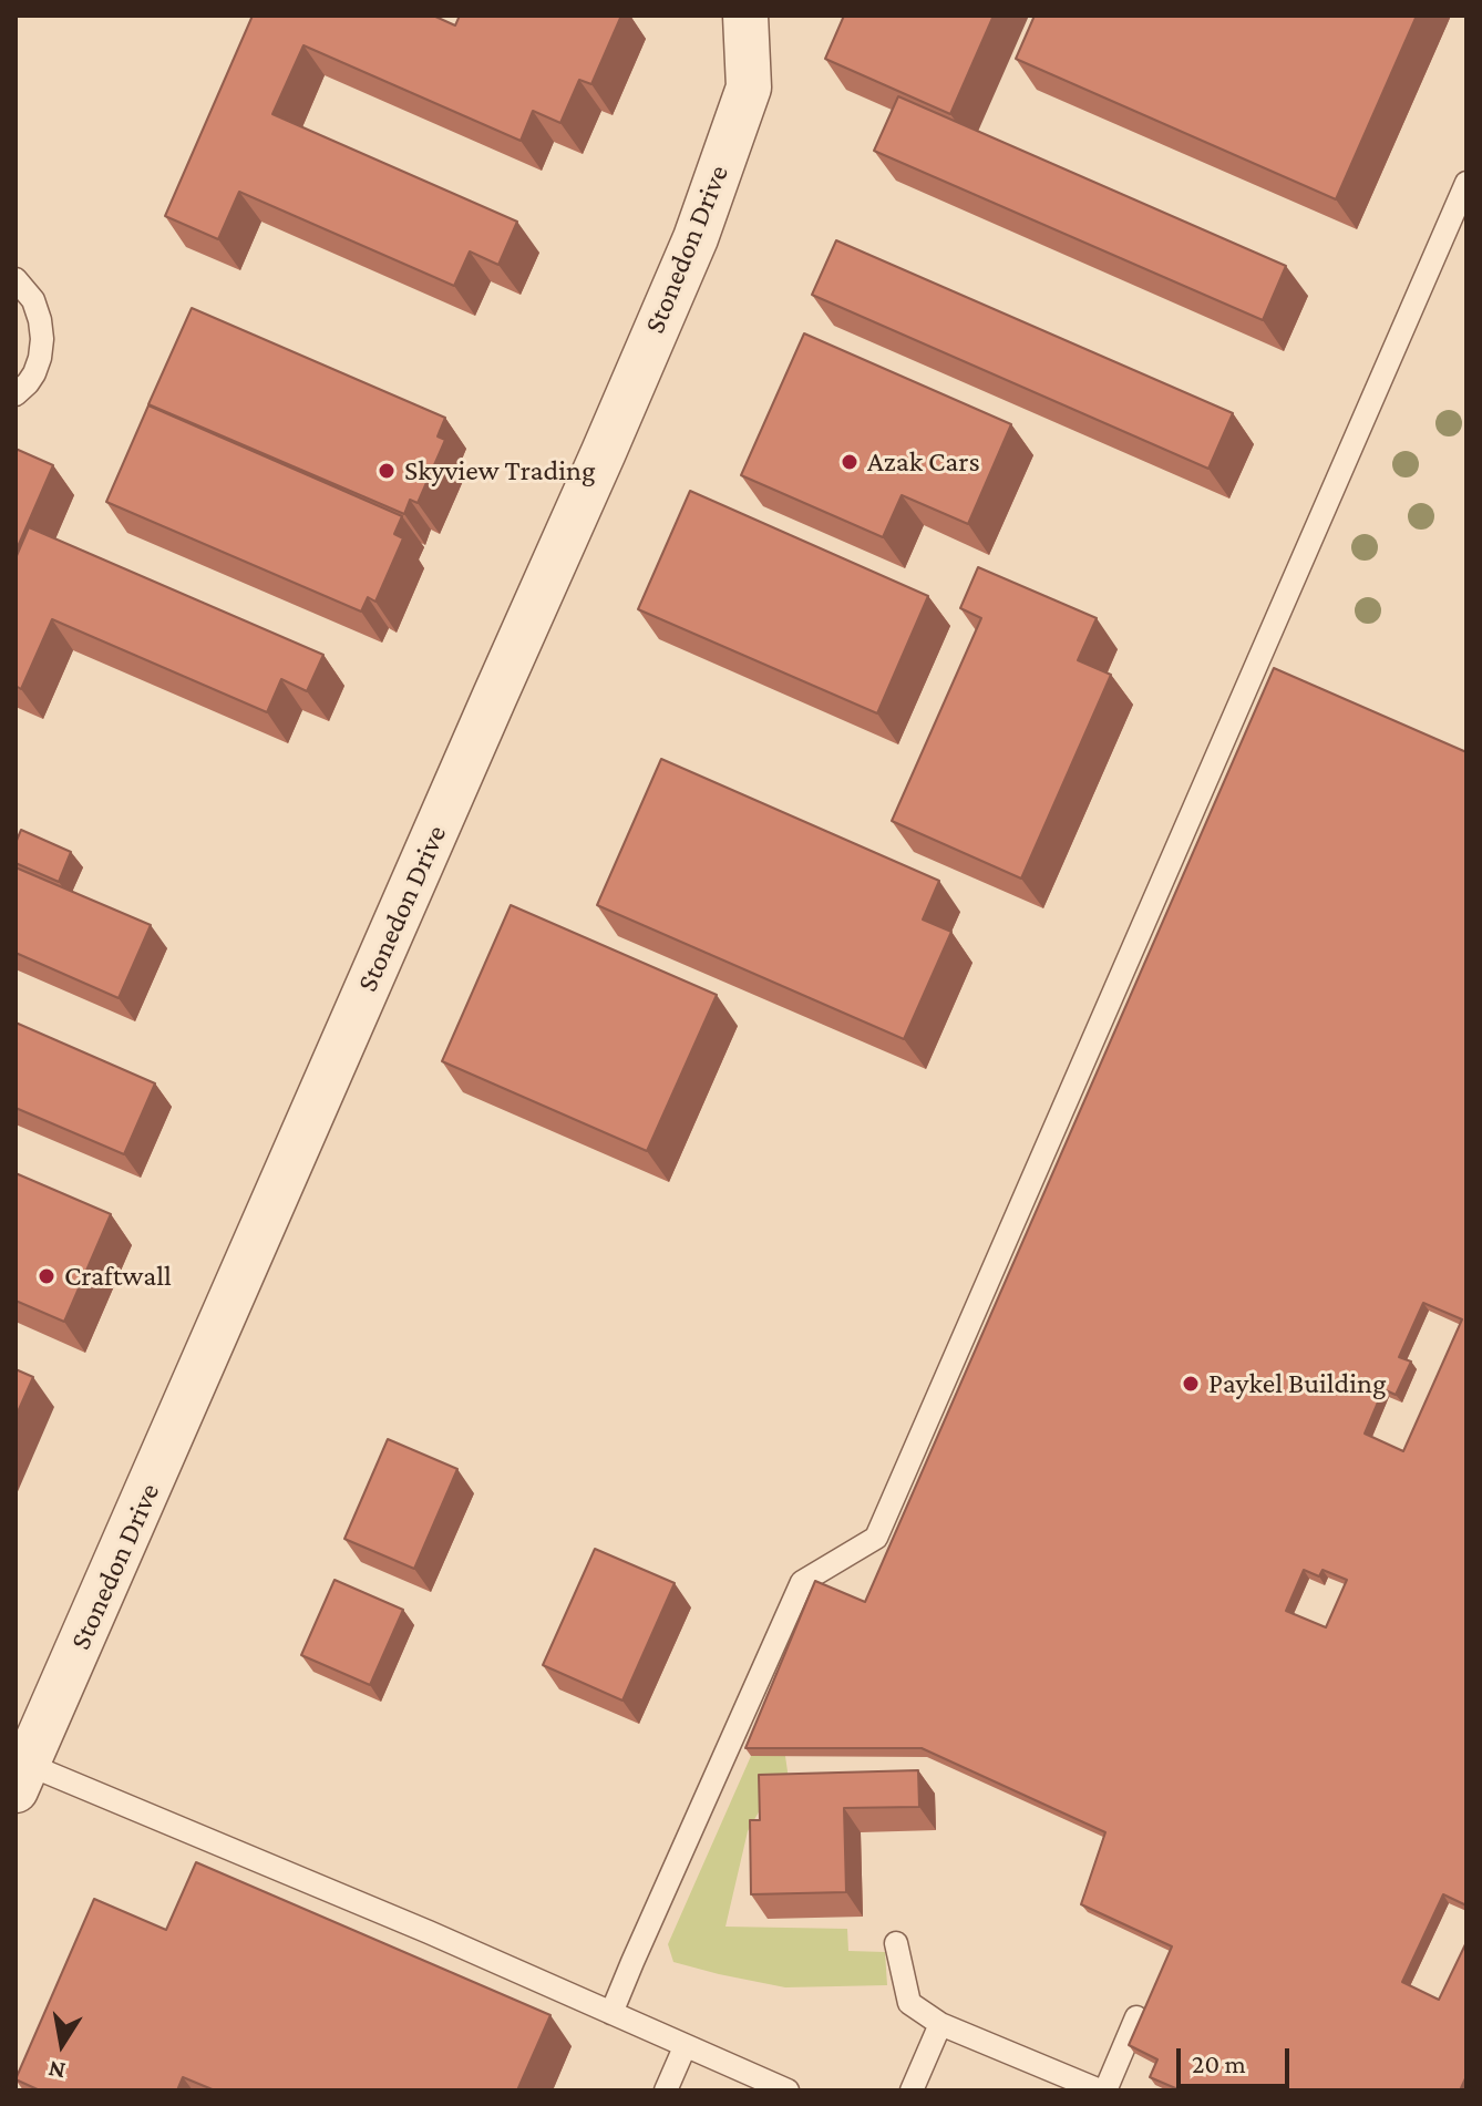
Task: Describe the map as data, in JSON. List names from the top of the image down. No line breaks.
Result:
{"streets":{"street":["Stonedon Drive"]},"places":["Azak Cars","Skyview Trading","Craftwall","Paykel Building"],"scale_bar":"20 m","north":"bottom"}
